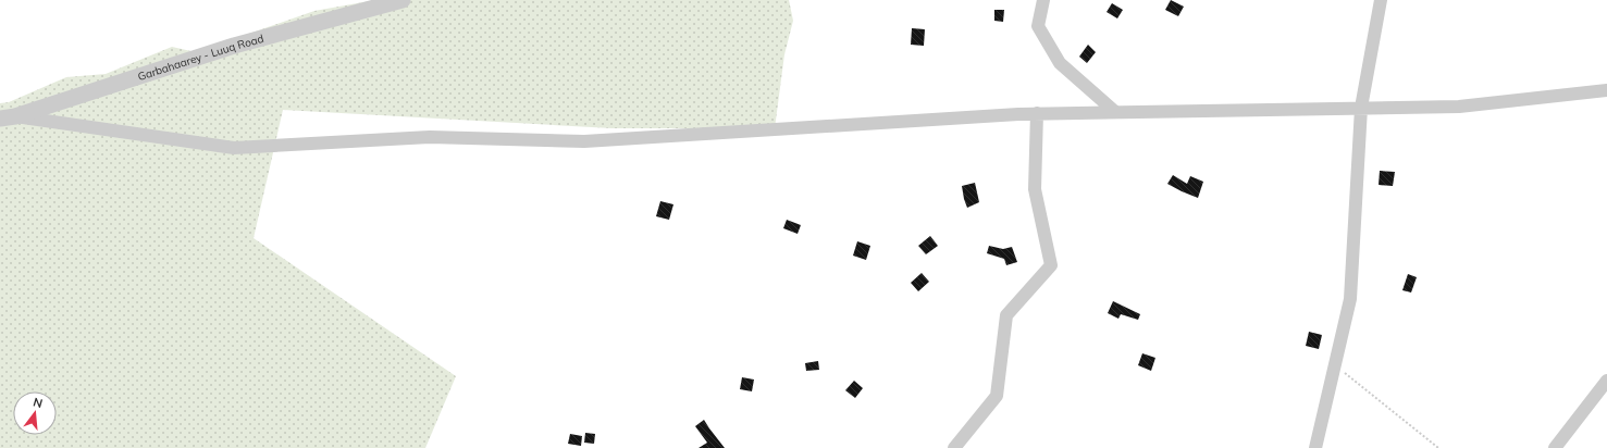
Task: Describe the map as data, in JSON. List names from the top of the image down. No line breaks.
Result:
{"streets":{"street":["Garbahaarey - Luuq Road"]},"north":"top"}
